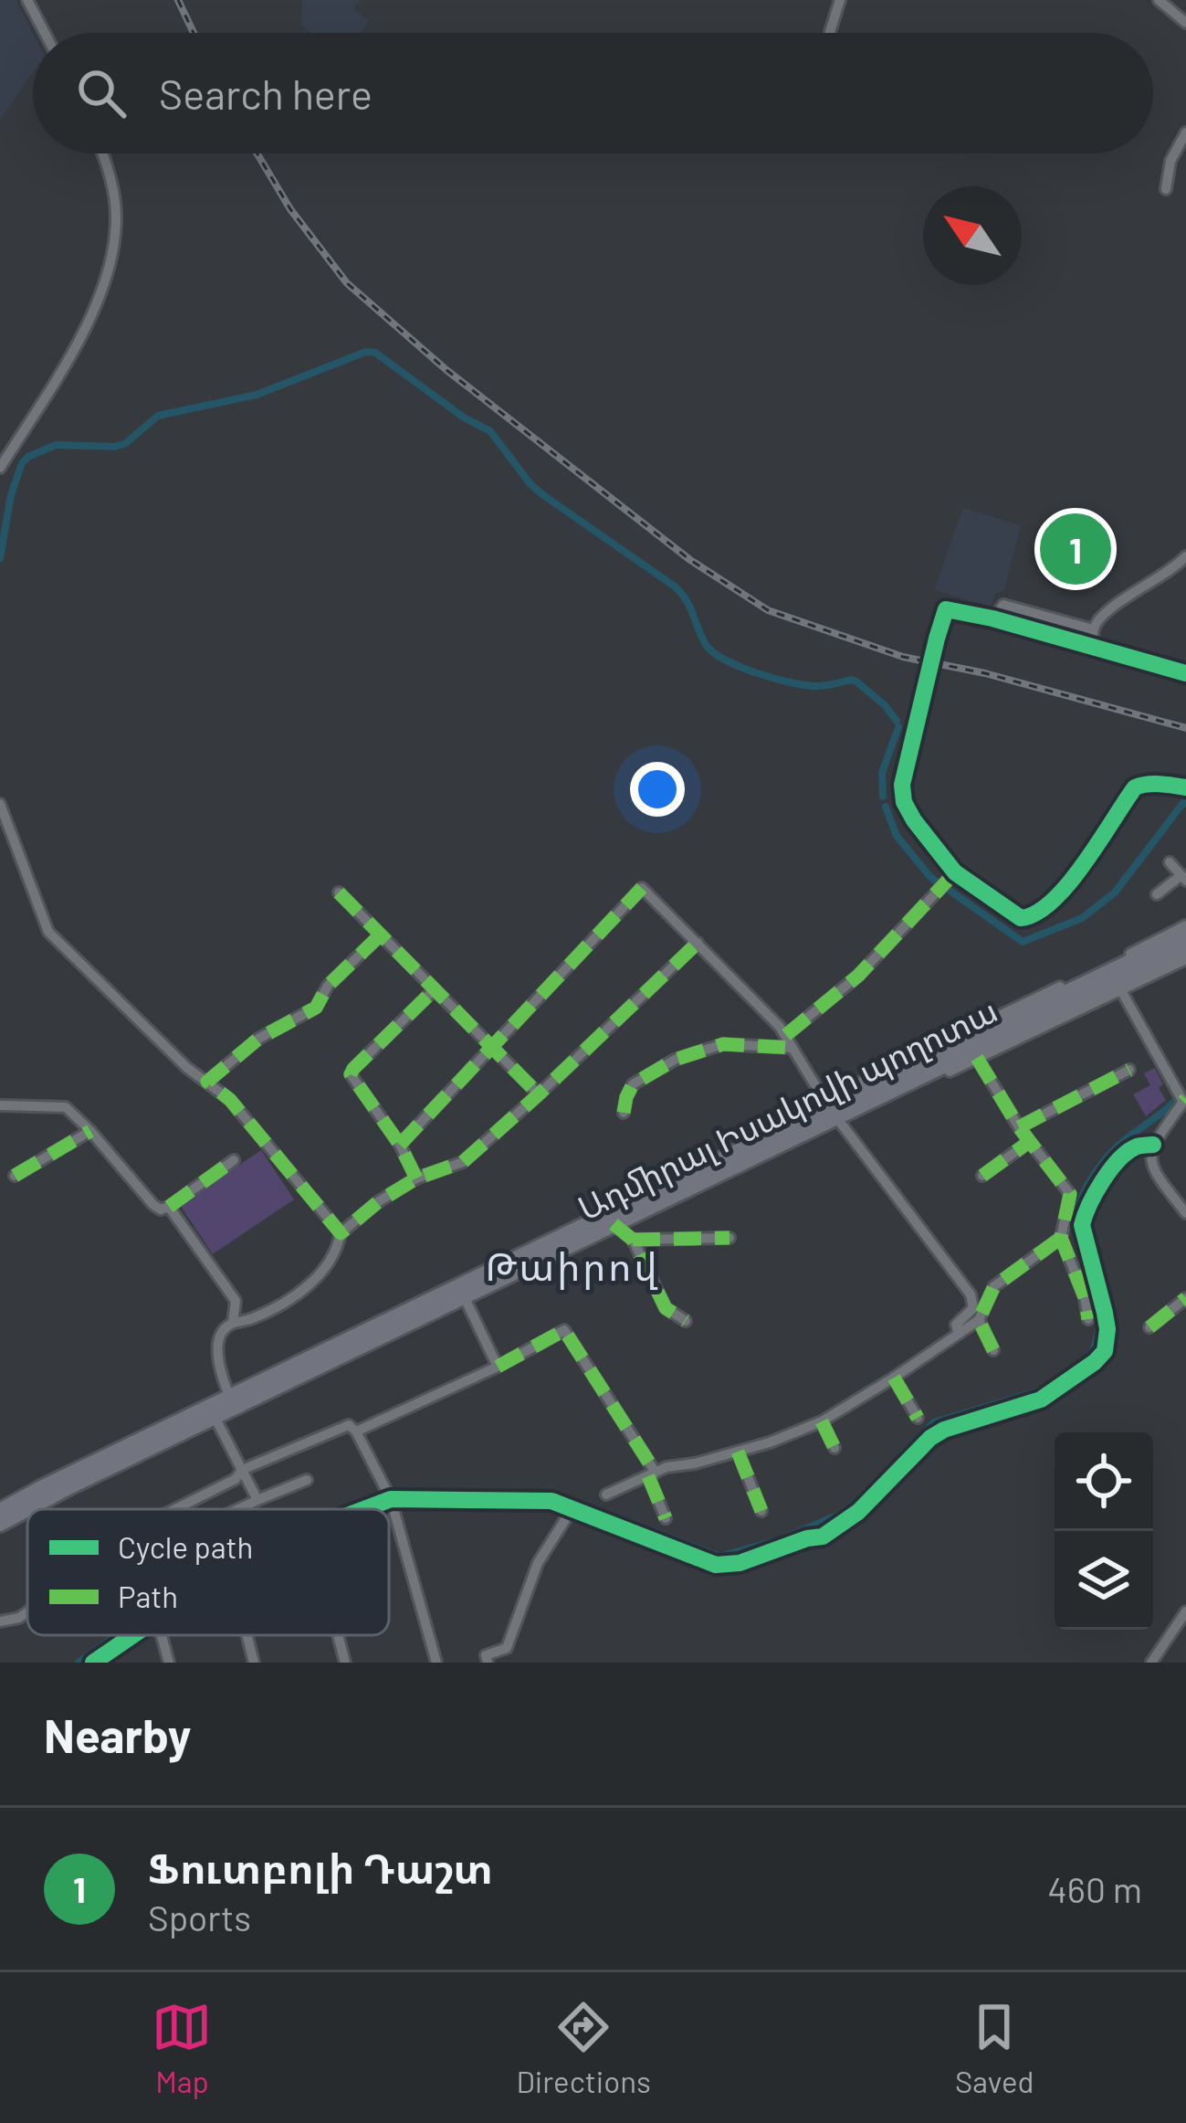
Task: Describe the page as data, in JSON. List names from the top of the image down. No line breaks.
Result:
{"streets":{"highway":["Ադմիրալ Իսակովի պողոտա"]},"districts":["Թաիրով"],"legend":["Cycle path","Path"],"north":"top left","page":{"search":"Search here","pins":"1","heading":"Nearby","list":[{"mark":"1","name":"Ֆուտբոլի Դաշտ","note":"Sports","value":"460 m"}],"nav":["Map","Directions","Saved"]}}
